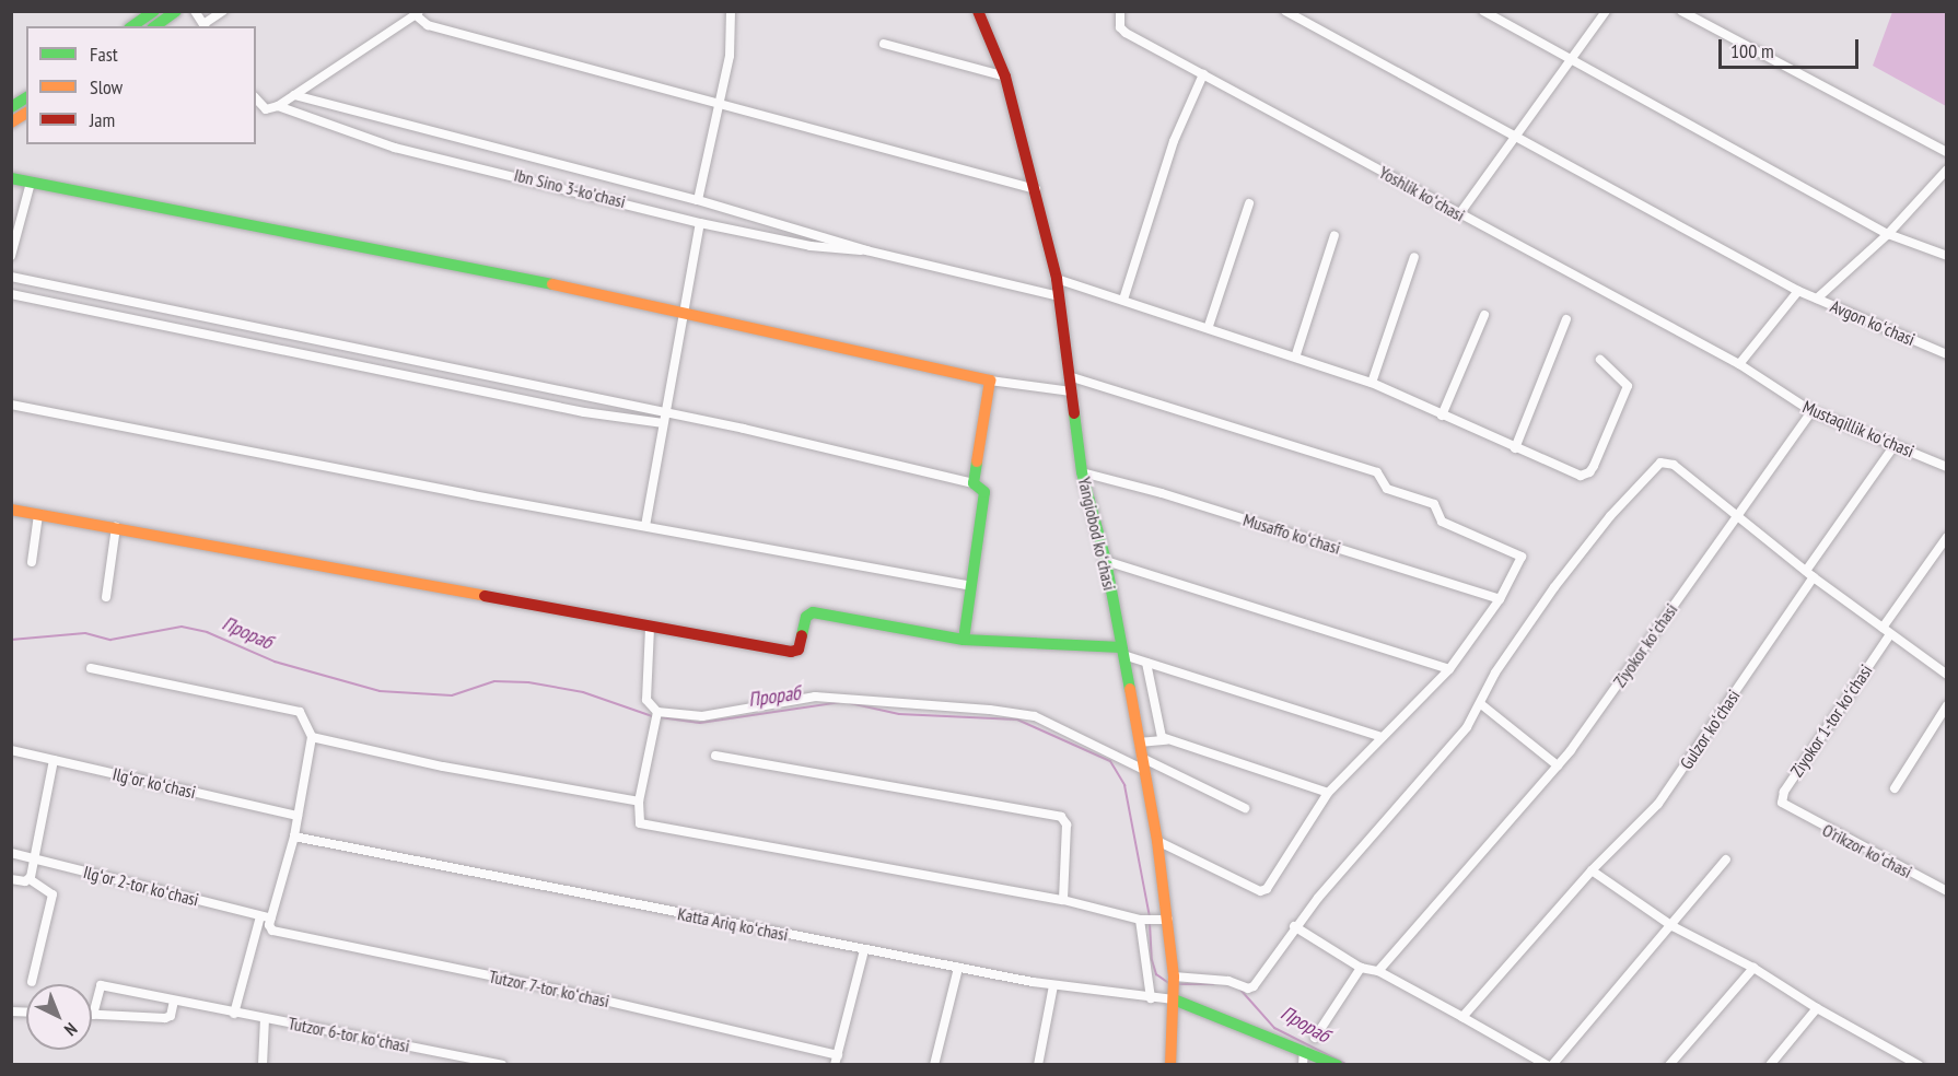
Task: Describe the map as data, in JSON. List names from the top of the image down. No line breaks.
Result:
{"streets":{"main road":["Yangiobod koʻchasi"],"street":["Ibn Sino 3-koʼchasi","Yoshlik koʻchasi","Avgon koʻchasi","Mustaqillik koʻchasi","Musaffo koʻchasi","Ziyokor koʻchasi","Ziyokor 1-tor koʻchasi","Gulzor koʻchasi","Ilgʻor koʻchasi","O'rikzor koʻchasi","Ilgʻor 2-tor koʻchasi","Katta Ariq koʻchasi","Tutzor 7-tor koʻchasi","Tutzor 6-tor koʻchasi"]},"crossings":[["Ibn Sino 3-koʼchasi","Yangiobod koʻchasi"],["Yoshlik koʻchasi","Mustaqillik koʻchasi"],["Mustaqillik koʻchasi","Ziyokor koʻchasi"],["Mustaqillik koʻchasi","Gulzor koʻchasi"],["Yangiobod koʻchasi","Musaffo koʻchasi"],["Yangiobod koʻchasi","Katta Ariq koʻchasi"],["Ziyokor 1-tor koʻchasi","O'rikzor koʻchasi"],["Ilgʻor 2-tor koʻchasi","Tutzor 7-tor koʻchasi"]],"water":["Прораб"],"legend":["Fast","Slow","Jam"],"scale_bar":"100 m","north":"bottom right"}
